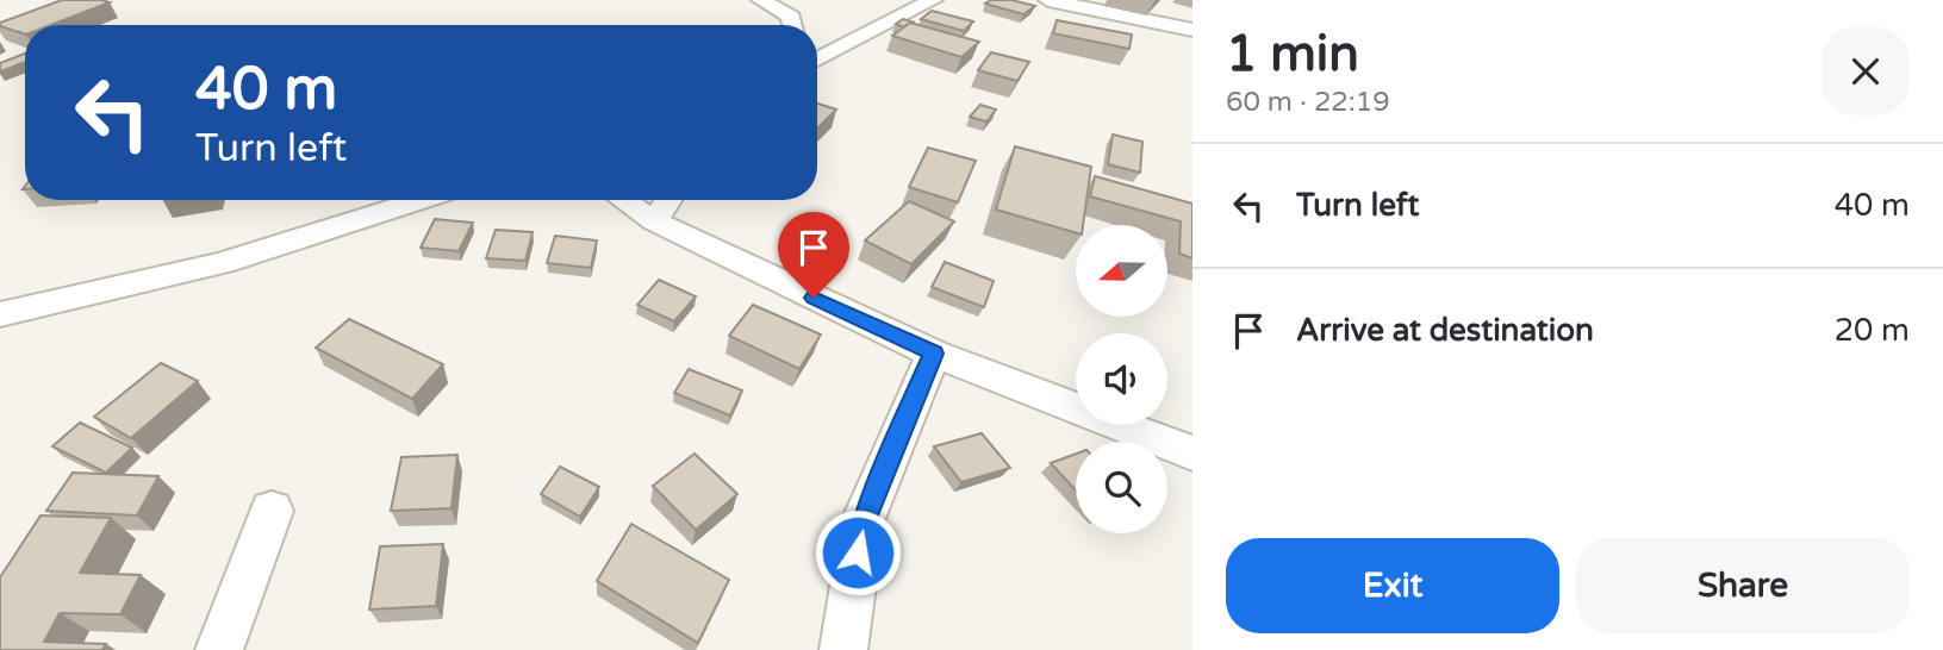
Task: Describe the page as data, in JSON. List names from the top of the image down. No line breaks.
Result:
{"north":"left","page":{"heading":["1 min","60 m · 22:19"],"turn":["40 m","Turn left"],"list":[{"name":"Turn left","value":"40 m"},{"name":"Arrive at destination","value":"20 m"}],"buttons":["Exit","Share"]}}
